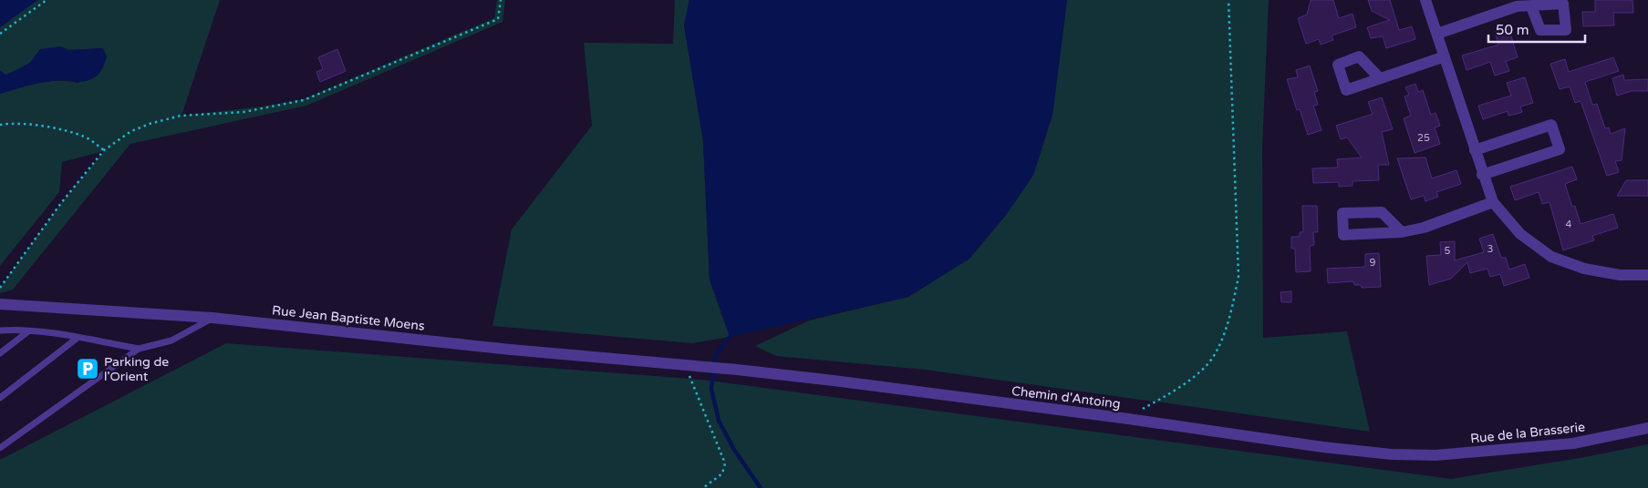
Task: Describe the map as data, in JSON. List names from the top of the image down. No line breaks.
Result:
{"streets":{"street":["Rue Jean Baptiste Moens","Chemin d'Antoing","Rue de la Brasserie"]},"crossings":[["Rue Jean Baptiste Moens","Chemin d'Antoing"],["Chemin d'Antoing","Rue de la Brasserie"]],"places":{"parking":["Parking de l'Orient"]},"house_numbers":["25","4","3","5","9"],"scale_bar":"50 m"}
